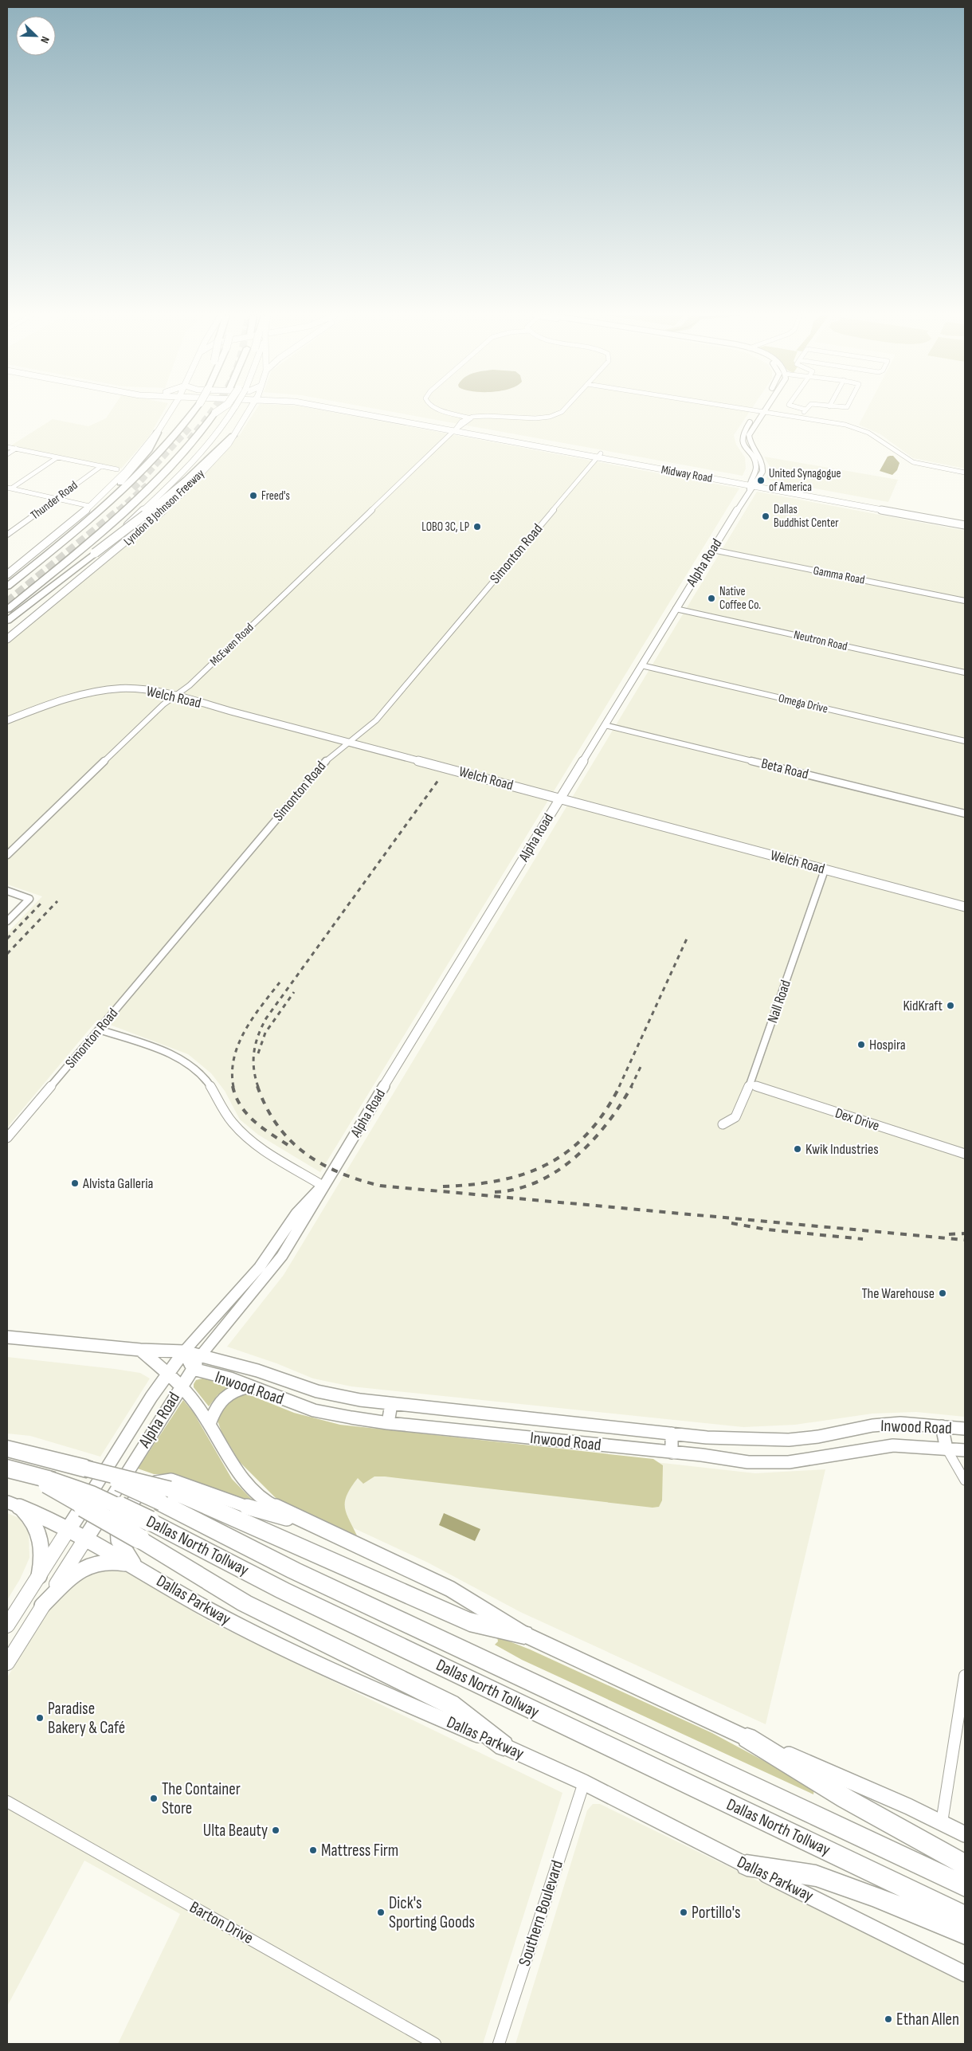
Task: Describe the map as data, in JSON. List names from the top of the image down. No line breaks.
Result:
{"streets":{"highway":["Lyndon B Johnson Freeway","Dallas North Tollway"],"main road":["Midway Road","Alpha Road","Inwood Road","Dallas Parkway"],"street":["Thunder Road","Simonton Road","Gamma Road","Neutron Road","McEwen Road","Welch Road","Omega Drive","Beta Road","Nall Road","Dex Drive","Southern Boulevard","Barton Drive"]},"crossings":[["Midway Road","Simonton Road"],["Midway Road","Alpha Road"],["Midway Road","McEwen Road"],["Simonton Road","Welch Road"],["Alpha Road","Gamma Road"],["Alpha Road","Neutron Road"],["Alpha Road","Welch Road"],["Alpha Road","Omega Drive"],["Alpha Road","Beta Road"],["Alpha Road","Inwood Road"],["Alpha Road","Dallas Parkway"],["McEwen Road","Welch Road"],["Welch Road","Nall Road"],["Nall Road","Dex Drive"],["Dallas Parkway","Southern Boulevard"]],"places":["United Synagogue of America","Freed's","Dallas Buddhist Center","LOBO 3C, LP","Native Coffee Co.","KidKraft","Hospira","Kwik Industries","Alvista Galleria","The Warehouse","Paradise Bakery & Café","The Container Store","Ulta Beauty","Mattress Firm","Dick's Sporting Goods","Portillo's","Ethan Allen"],"north":"bottom right"}
